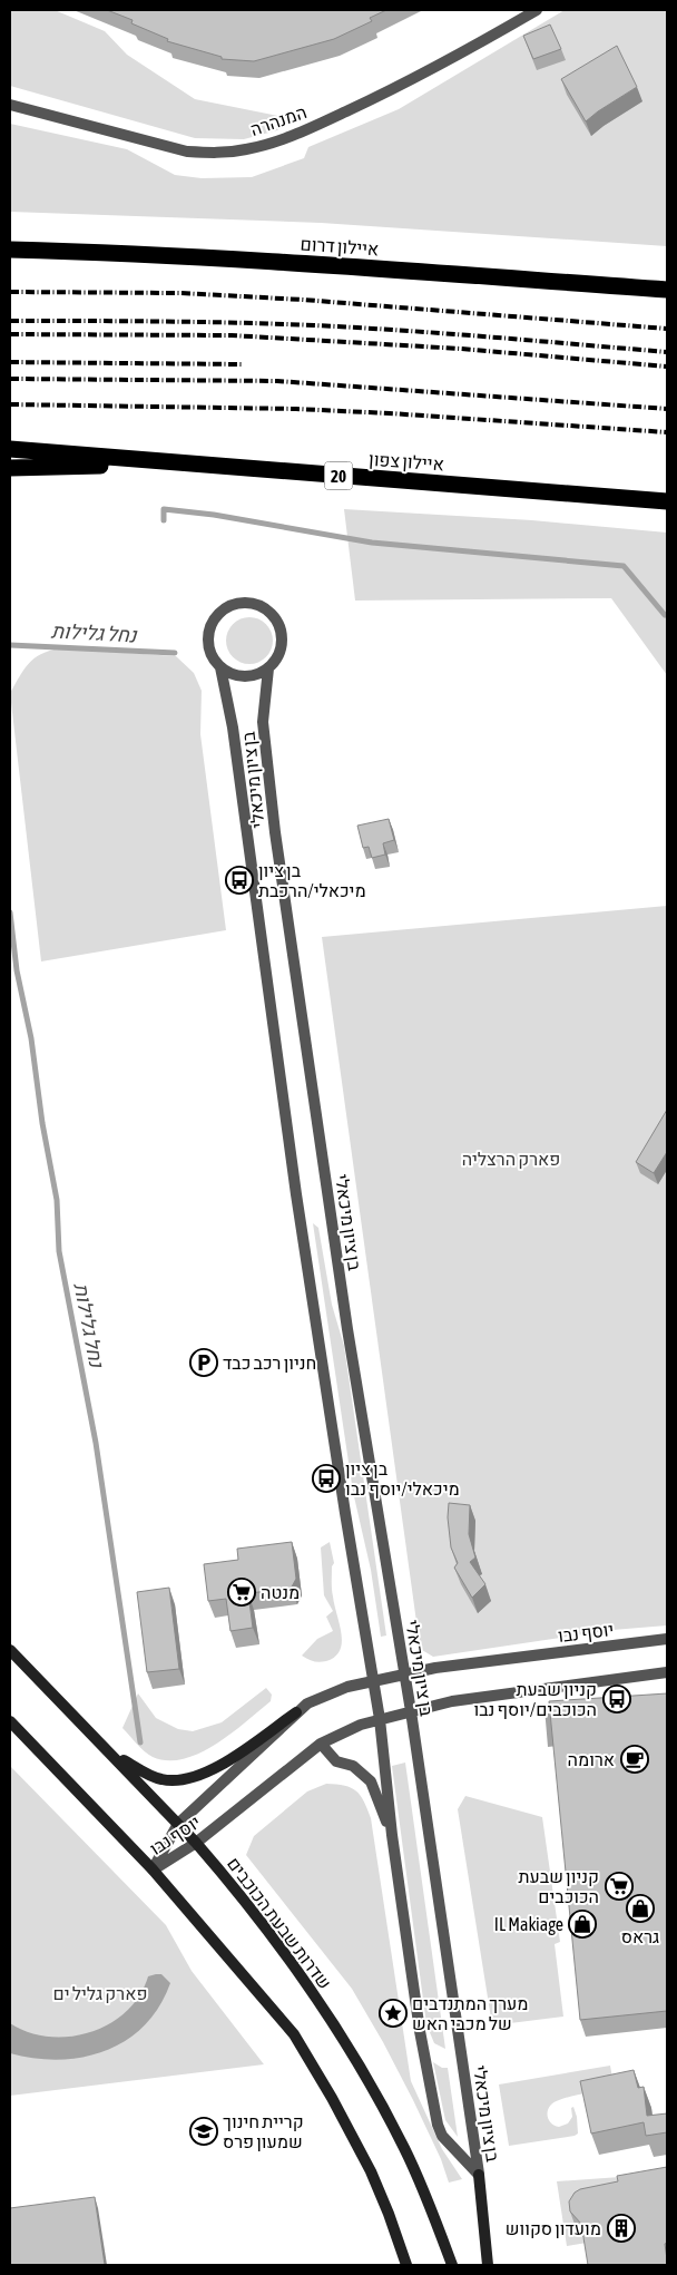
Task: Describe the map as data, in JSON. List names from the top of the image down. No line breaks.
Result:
{"streets":{"highway":["איילון דרום","איילון צפון","20"],"main road":["שדרות שבעת הכוכבים"],"street":["המנהרה","בן ציון מיכאלי","יוסף נבו"]},"crossings":[["בן ציון מיכאלי","יוסף נבו"],["יוסף נבו","שדרות שבעת הכוכבים"]],"water":["נחל גלילות"],"parks":["פארק הרצליה","פארק גליל ים"],"places":{"bus stop":["בן ציון מיכאלי/הרכבת","בן ציון מיכאלי/יוסף נבו","קניון שבעת הכוכבים/יוסף נבו"],"parking":["חניון רכב כבד"],"supermarket":["מנטה","קניון שבעת הכוכבים"],"cafe":["ארומה"],"shop":["גראס","IL Makiage"],"place":["מערך המתנדבים של מכבי האש"],"school or university":["קריית חינוך שמעון פרס"],"building":["מועדון סקווש"]}}
